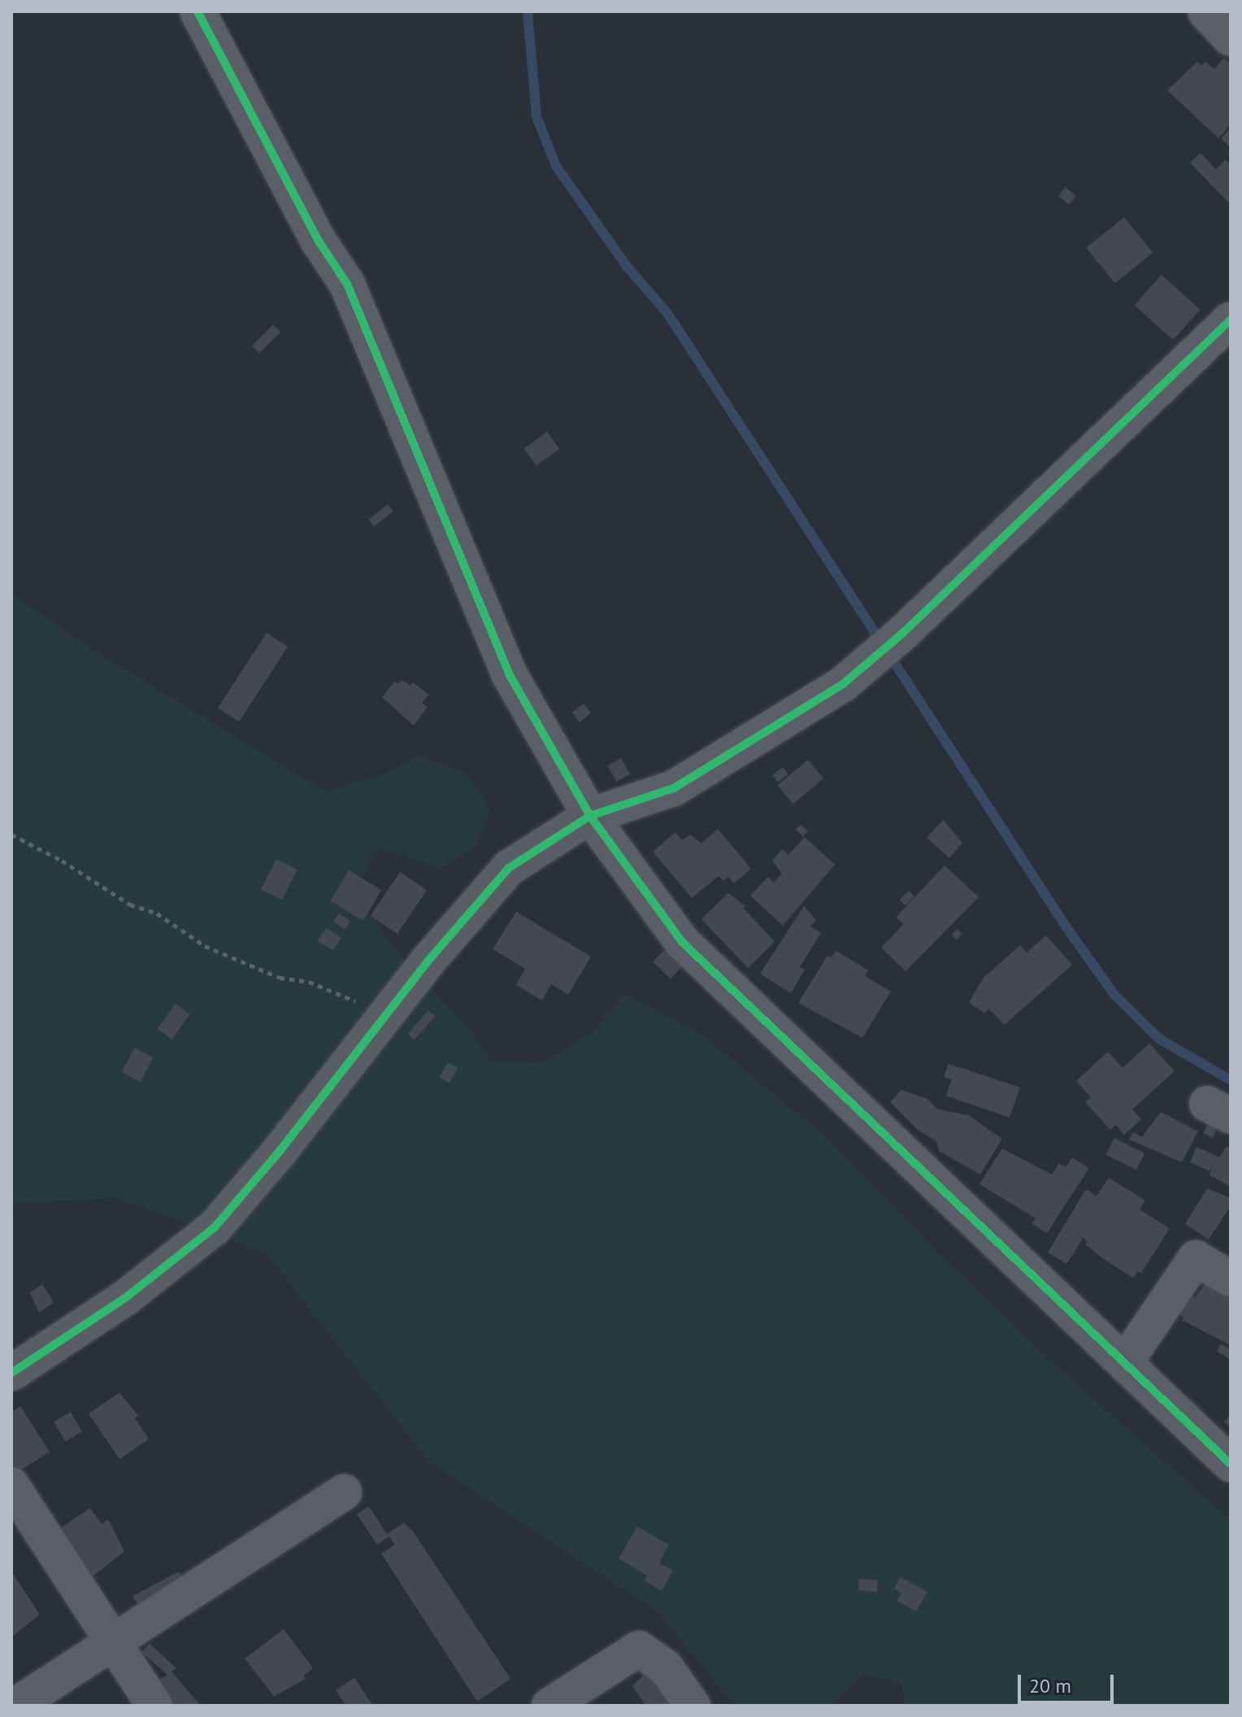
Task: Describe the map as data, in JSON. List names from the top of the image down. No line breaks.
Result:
{"scale_bar":"20 m"}
